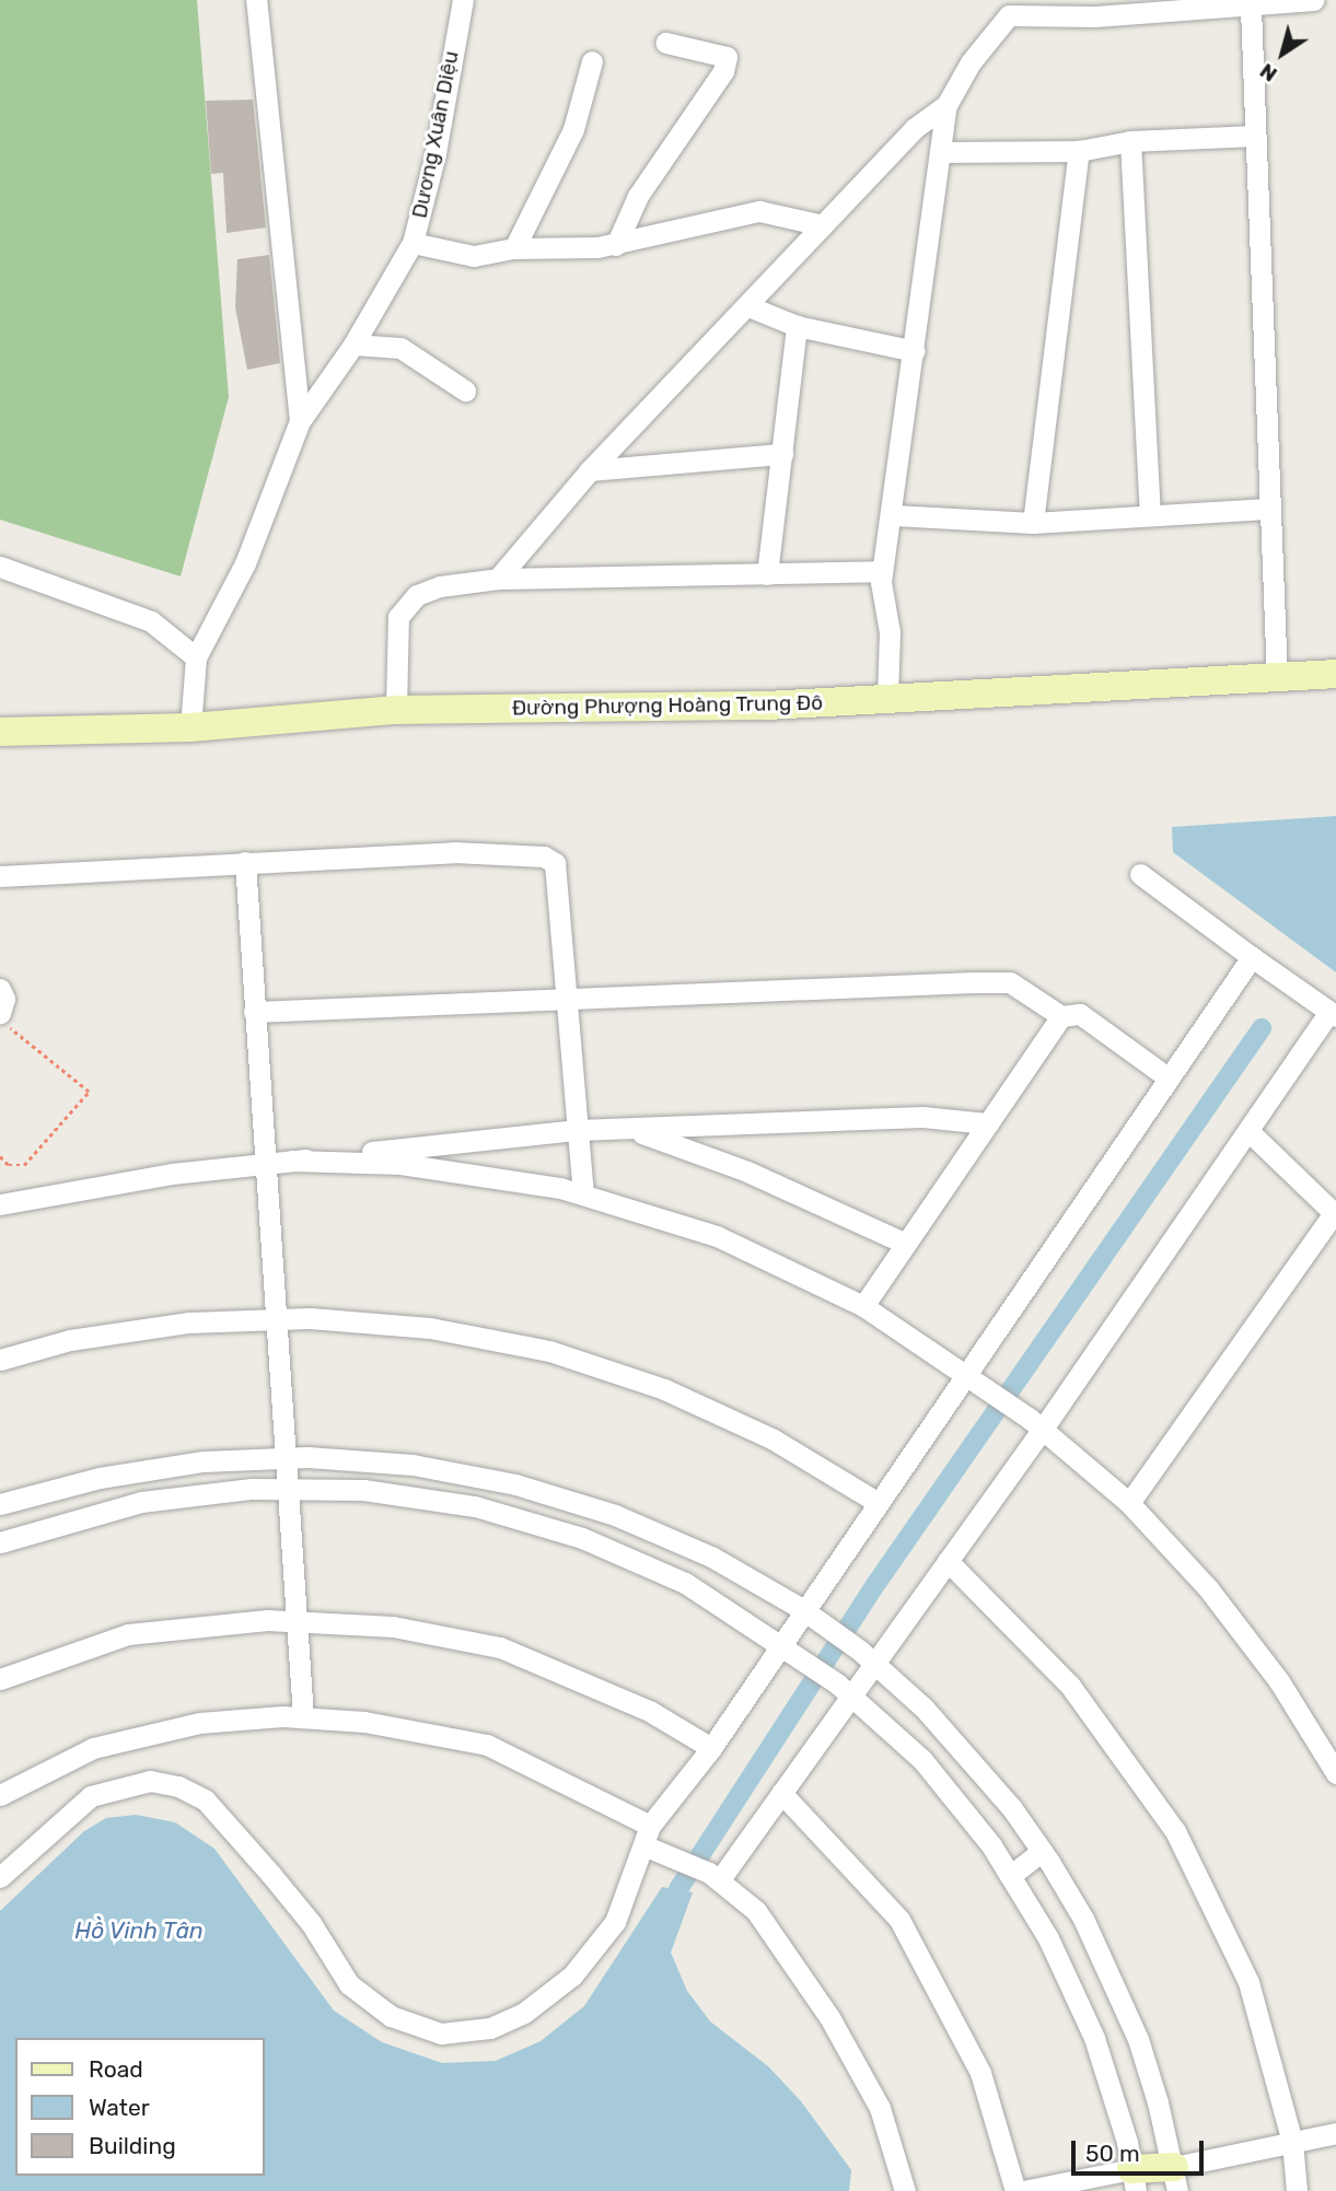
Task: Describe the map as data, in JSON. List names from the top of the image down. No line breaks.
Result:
{"streets":{"street":["Dương Xuân Diệu","Đường Phượng Hoàng Trung Đô"]},"water":["Hồ Vinh Tân"],"legend":["Road","Water","Building"],"scale_bar":"50 m","north":"bottom left"}
